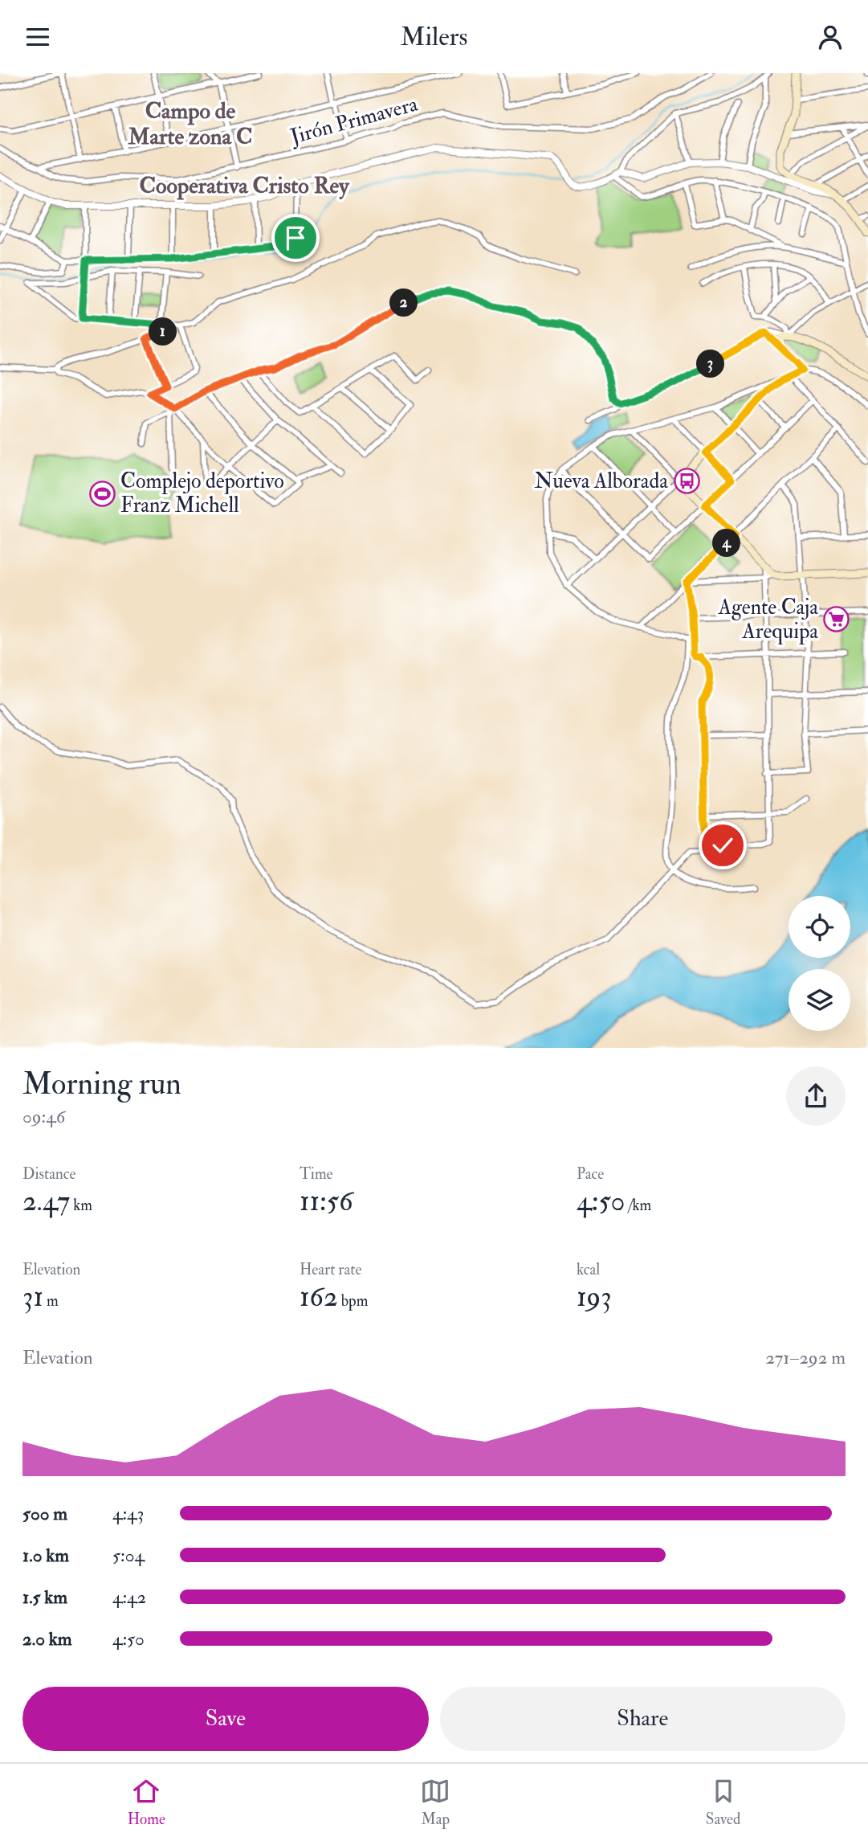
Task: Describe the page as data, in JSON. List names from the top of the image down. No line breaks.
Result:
{"streets":{"street":["Jirón Primavera"]},"districts":["Campo de Marte zona C","Cooperativa Cristo Rey"],"places":{"bus stop":["Nueva Alborada"],"sports":["Complejo deportivo Franz Michell"],"supermarket":["Agente Caja Arequipa"]},"page":{"header":"Milers","pins":["2","1","3","4"],"heading":["Morning run","09:46"],"stats":[["Distance","2.47 km"],["Time","11:56"],["Pace","4:50 /km"],["Elevation","31 m"],["Heart rate","162 bpm"],["kcal","193"]],"chart":["Elevation","271–292 m"],"list":[{"name":"500 m","note":"4:43"},{"name":"1.0 km","note":"5:04"},{"name":"1.5 km","note":"4:42"},{"name":"2.0 km","note":"4:50"}],"buttons":["Save","Share"],"tabs":["Home","Map","Saved"]}}
